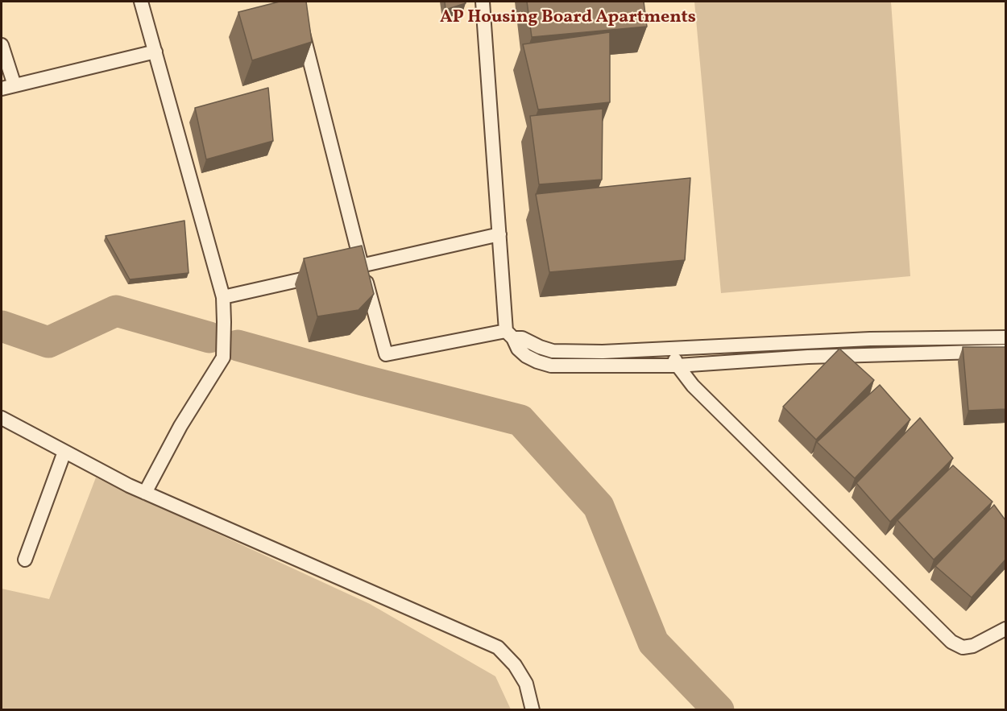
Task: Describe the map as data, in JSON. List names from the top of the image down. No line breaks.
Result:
{"districts":["AP Housing Board Apartments"]}
